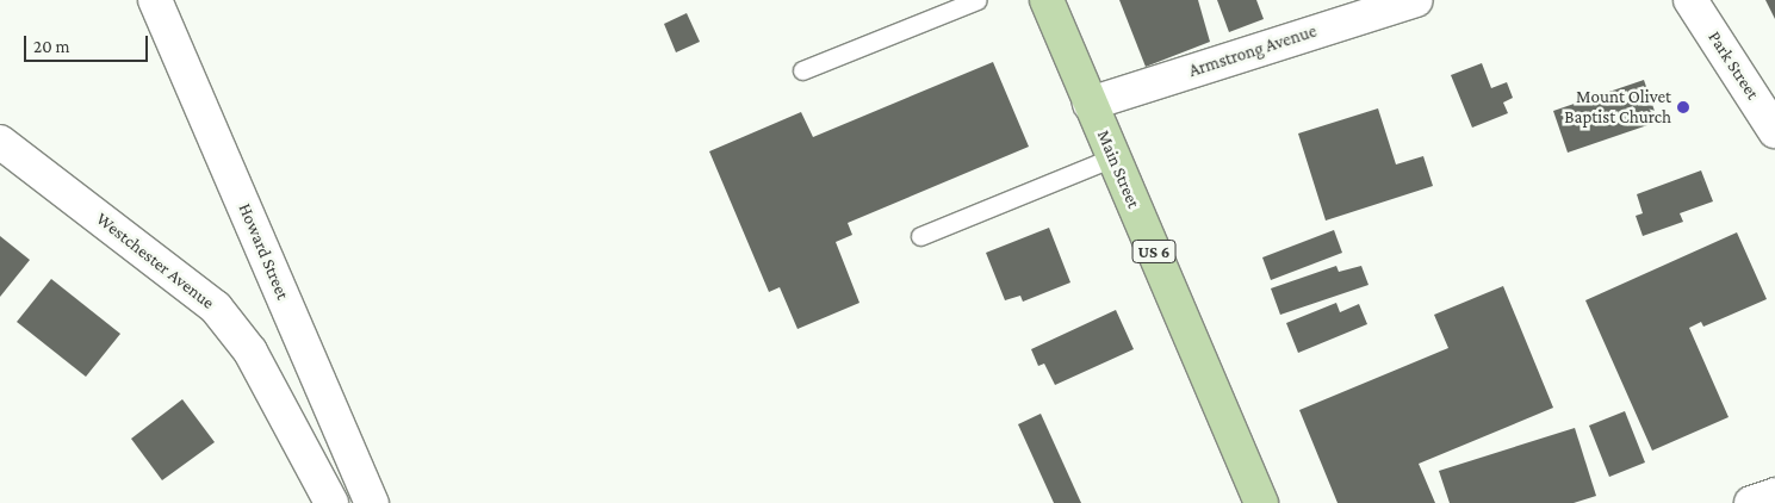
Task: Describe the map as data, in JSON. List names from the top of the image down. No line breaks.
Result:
{"streets":{"main road":["Main Street","US 6"],"street":["Armstrong Avenue","Park Street","Howard Street","Westchester Avenue"]},"crossings":[["Armstrong Avenue","Main Street"]],"places":["Mount Olivet Baptist Church"],"scale_bar":"20 m"}
